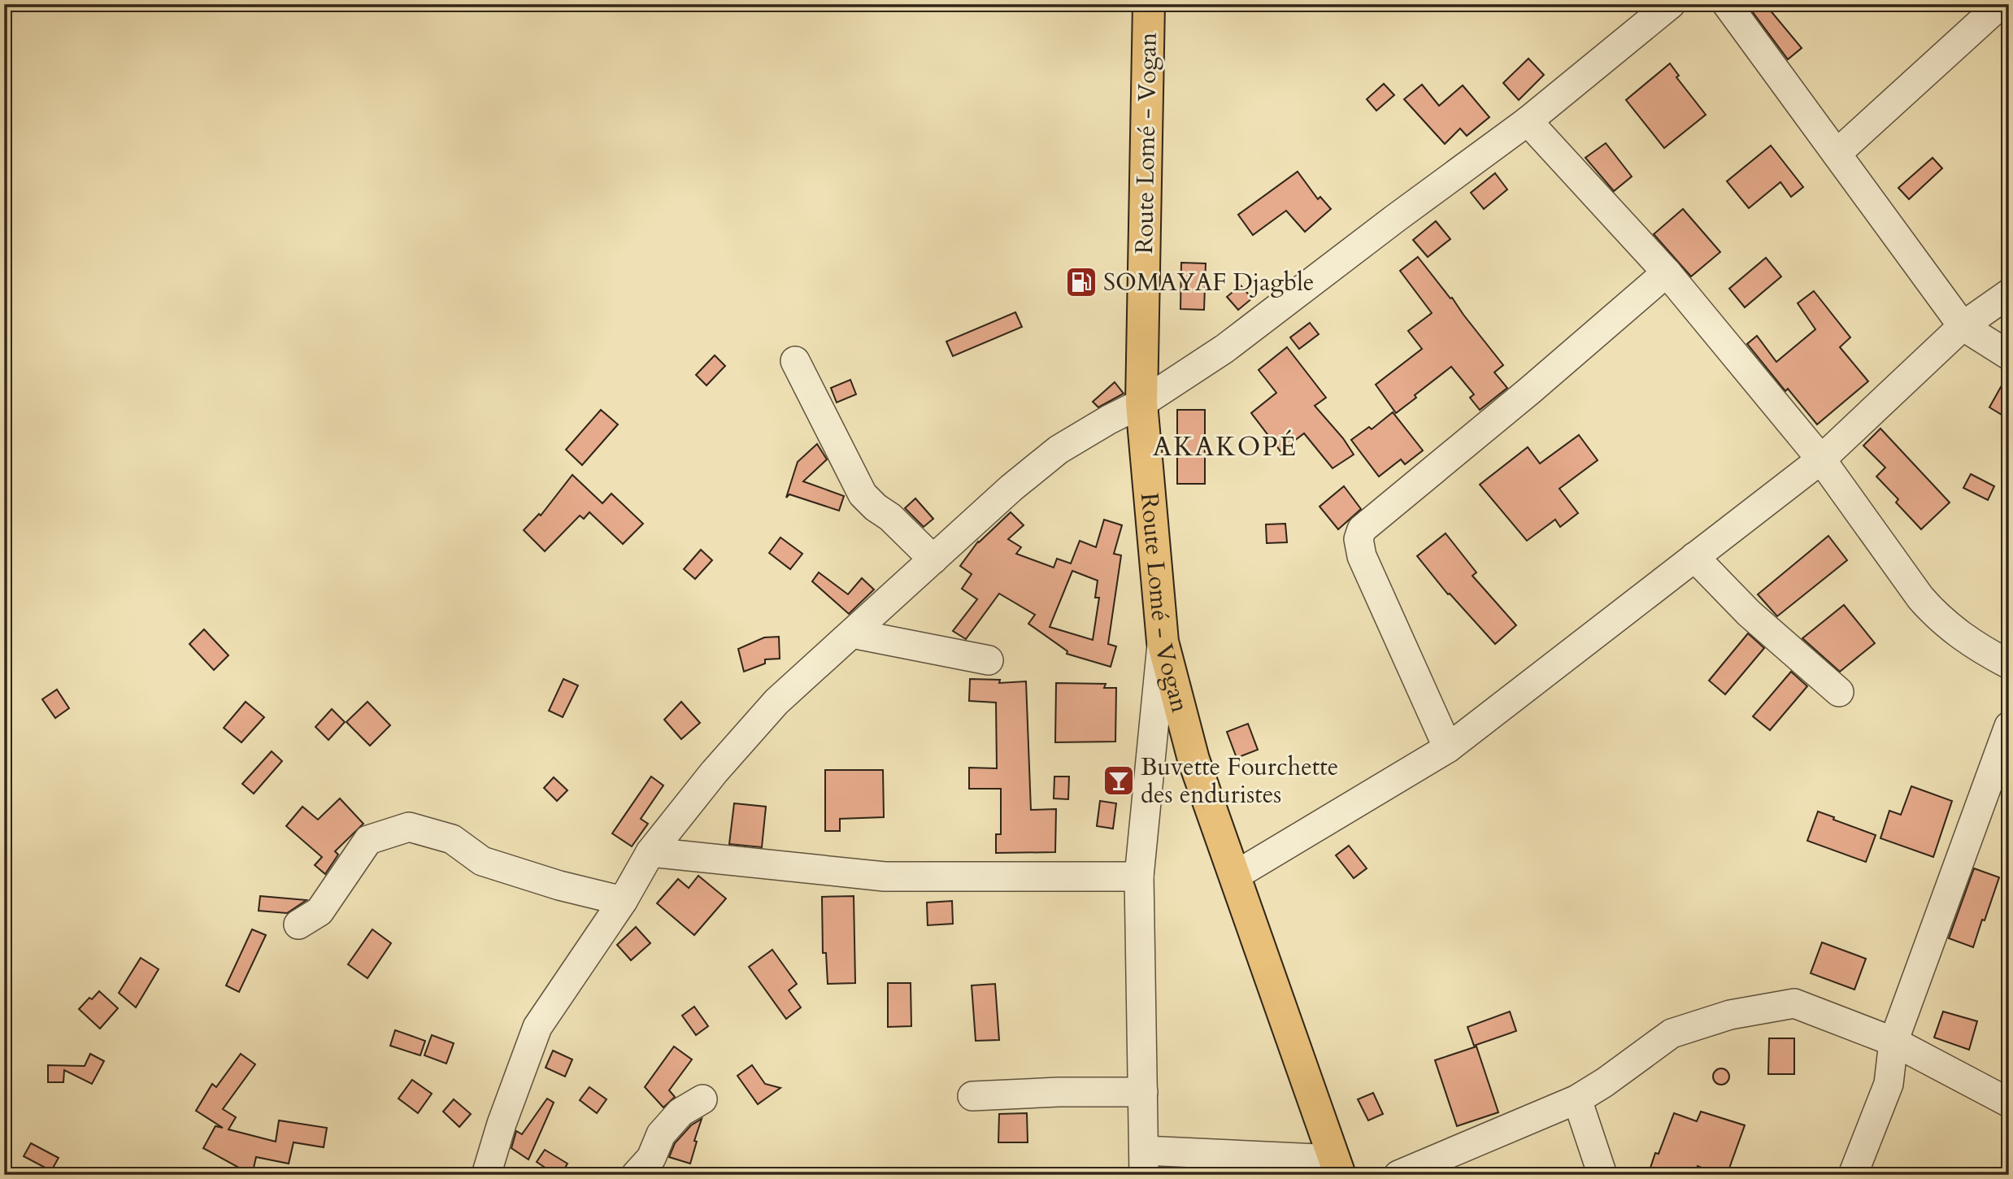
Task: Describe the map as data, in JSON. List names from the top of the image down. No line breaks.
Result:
{"streets":{"main road":["Route Lomé - Vogan"]},"districts":["AKAKOPÉ"],"places":{"fuel station":["SOMAYAF Djagble"],"bar":["Buvette Fourchette des enduristes"]}}
